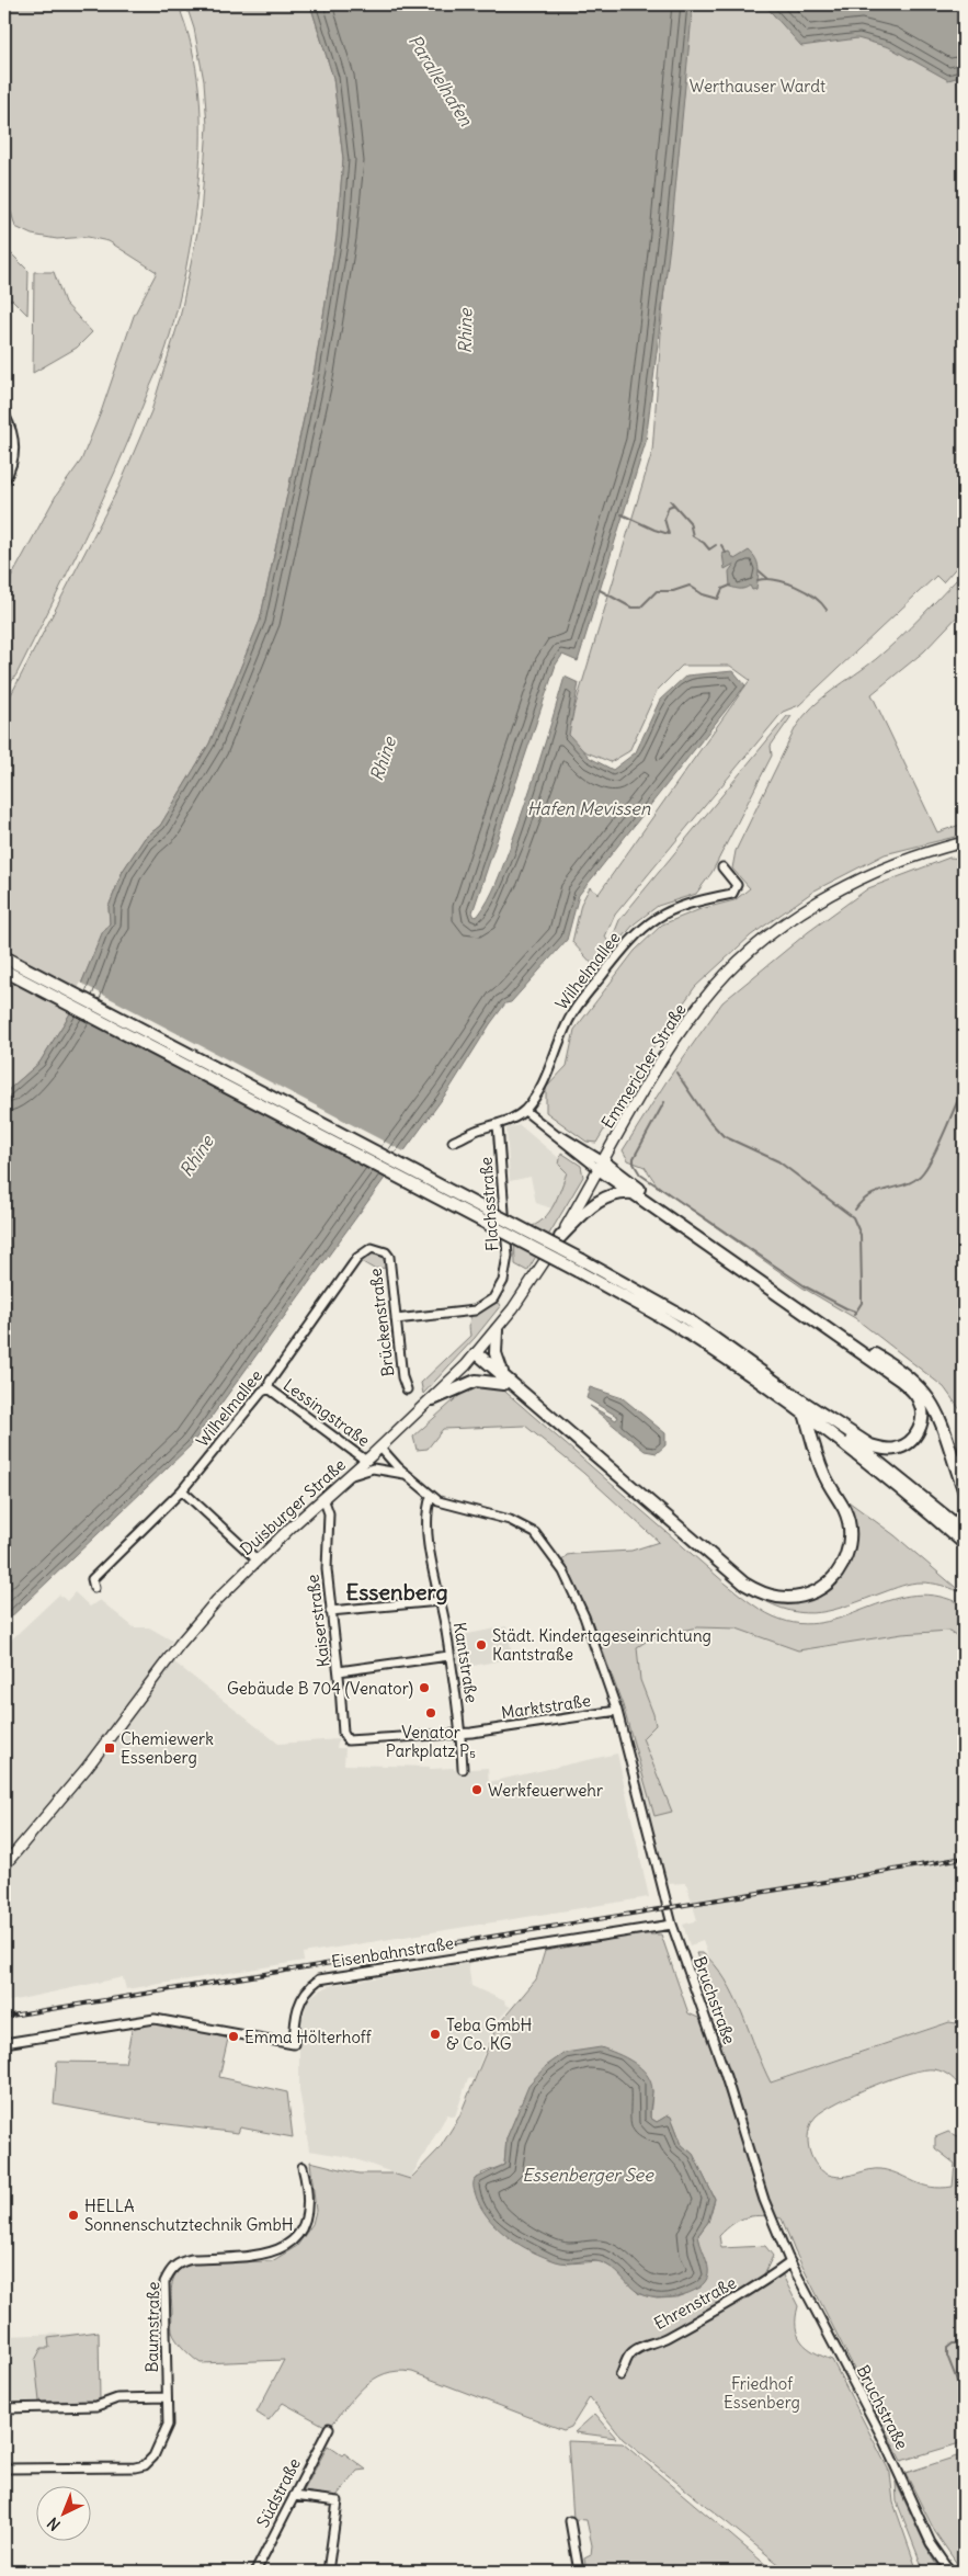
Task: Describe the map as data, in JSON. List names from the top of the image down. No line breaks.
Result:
{"streets":{"main road":["Emmericher Straße","Duisburger Straße"],"street":["Wilhelmallee","Flachsstraße","Brückenstraße","Lessingstraße","Kaiserstraße","Kantstraße","Marktstraße","Eisenbahnstraße","Bruchstraße","Ehrenstraße","Baumstraße","Südstraße"]},"crossings":[["Wilhelmallee","Brückenstraße"],["Wilhelmallee","Lessingstraße"],["Emmericher Straße","Duisburger Straße"],["Flachsstraße","Brückenstraße"],["Lessingstraße","Duisburger Straße"],["Duisburger Straße","Kaiserstraße"],["Duisburger Straße","Bruchstraße"],["Kaiserstraße","Marktstraße"],["Kantstraße","Marktstraße"],["Kantstraße","Bruchstraße"],["Marktstraße","Bruchstraße"],["Eisenbahnstraße","Bruchstraße"],["Bruchstraße","Ehrenstraße"]],"districts":["Essenberg"],"water":["Parallelhafen","Rhine","Hafen Mevissen","Essenberger See"],"parks":["Werthauser Wardt","Friedhof Essenberg"],"places":{"other":["Städt. Kindertageseinrichtung Kantstraße","Gebäude B 704 (Venator)","Venator Parkplatz P₅","Werkfeuerwehr","Teba GmbH & Co. KG","Emma Hölterhoff","HELLA Sonnenschutztechnik GmbH"],"transit":["Chemiewerk Essenberg"]},"north":"bottom left"}
